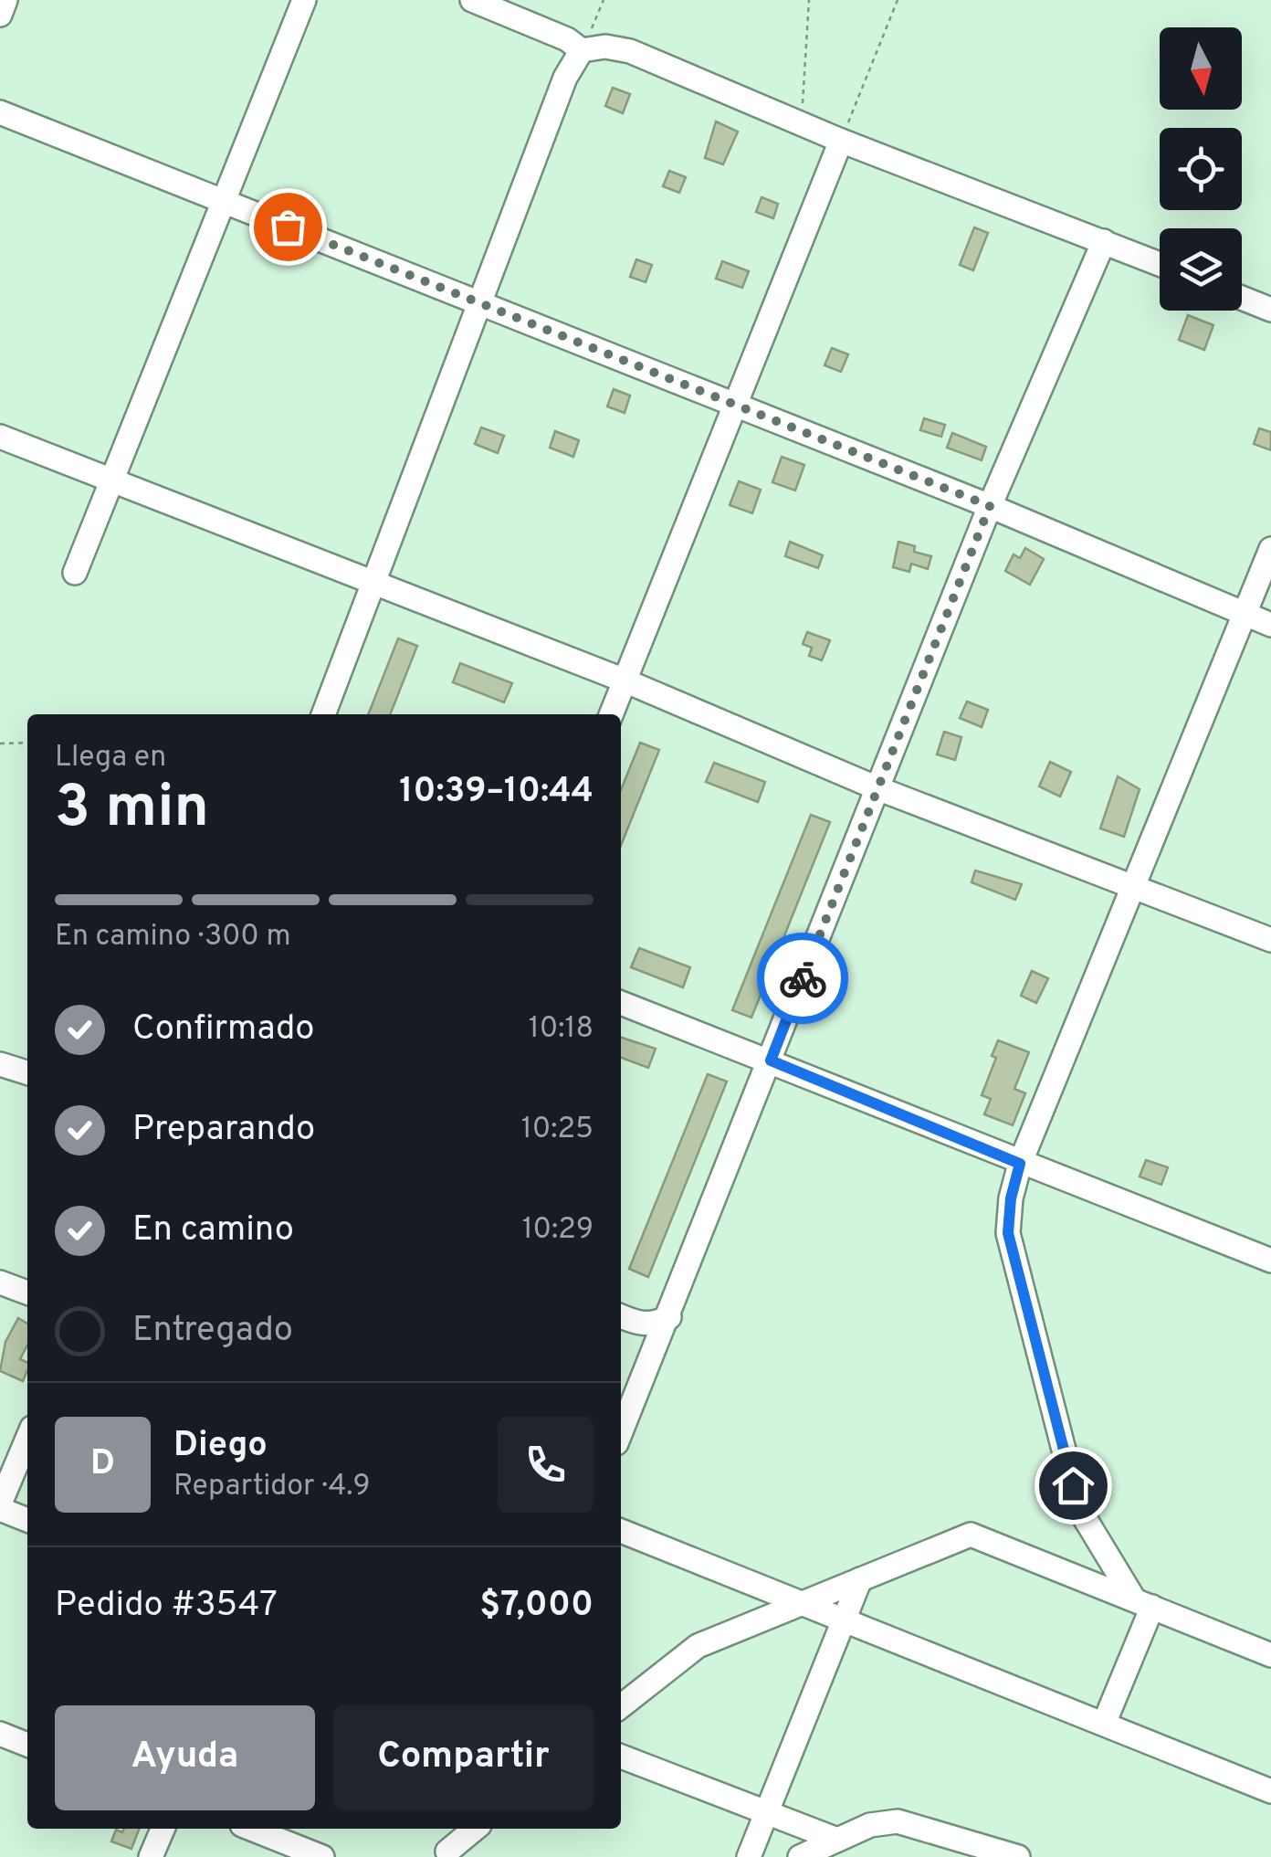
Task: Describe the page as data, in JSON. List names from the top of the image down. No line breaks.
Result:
{"north":"bottom","page":{"heading":["3 min","Llega en","10:39–10:44"],"panel":["Diego","Repartidor · 4.9","Pedido #3547","$7,000"],"bar":"En camino · 300 m","list":[["Confirmado","10:18"],["Preparando","10:25"],["En camino","10:29"],"Entregado"],"round":"D","buttons":["Ayuda","Compartir"]}}
